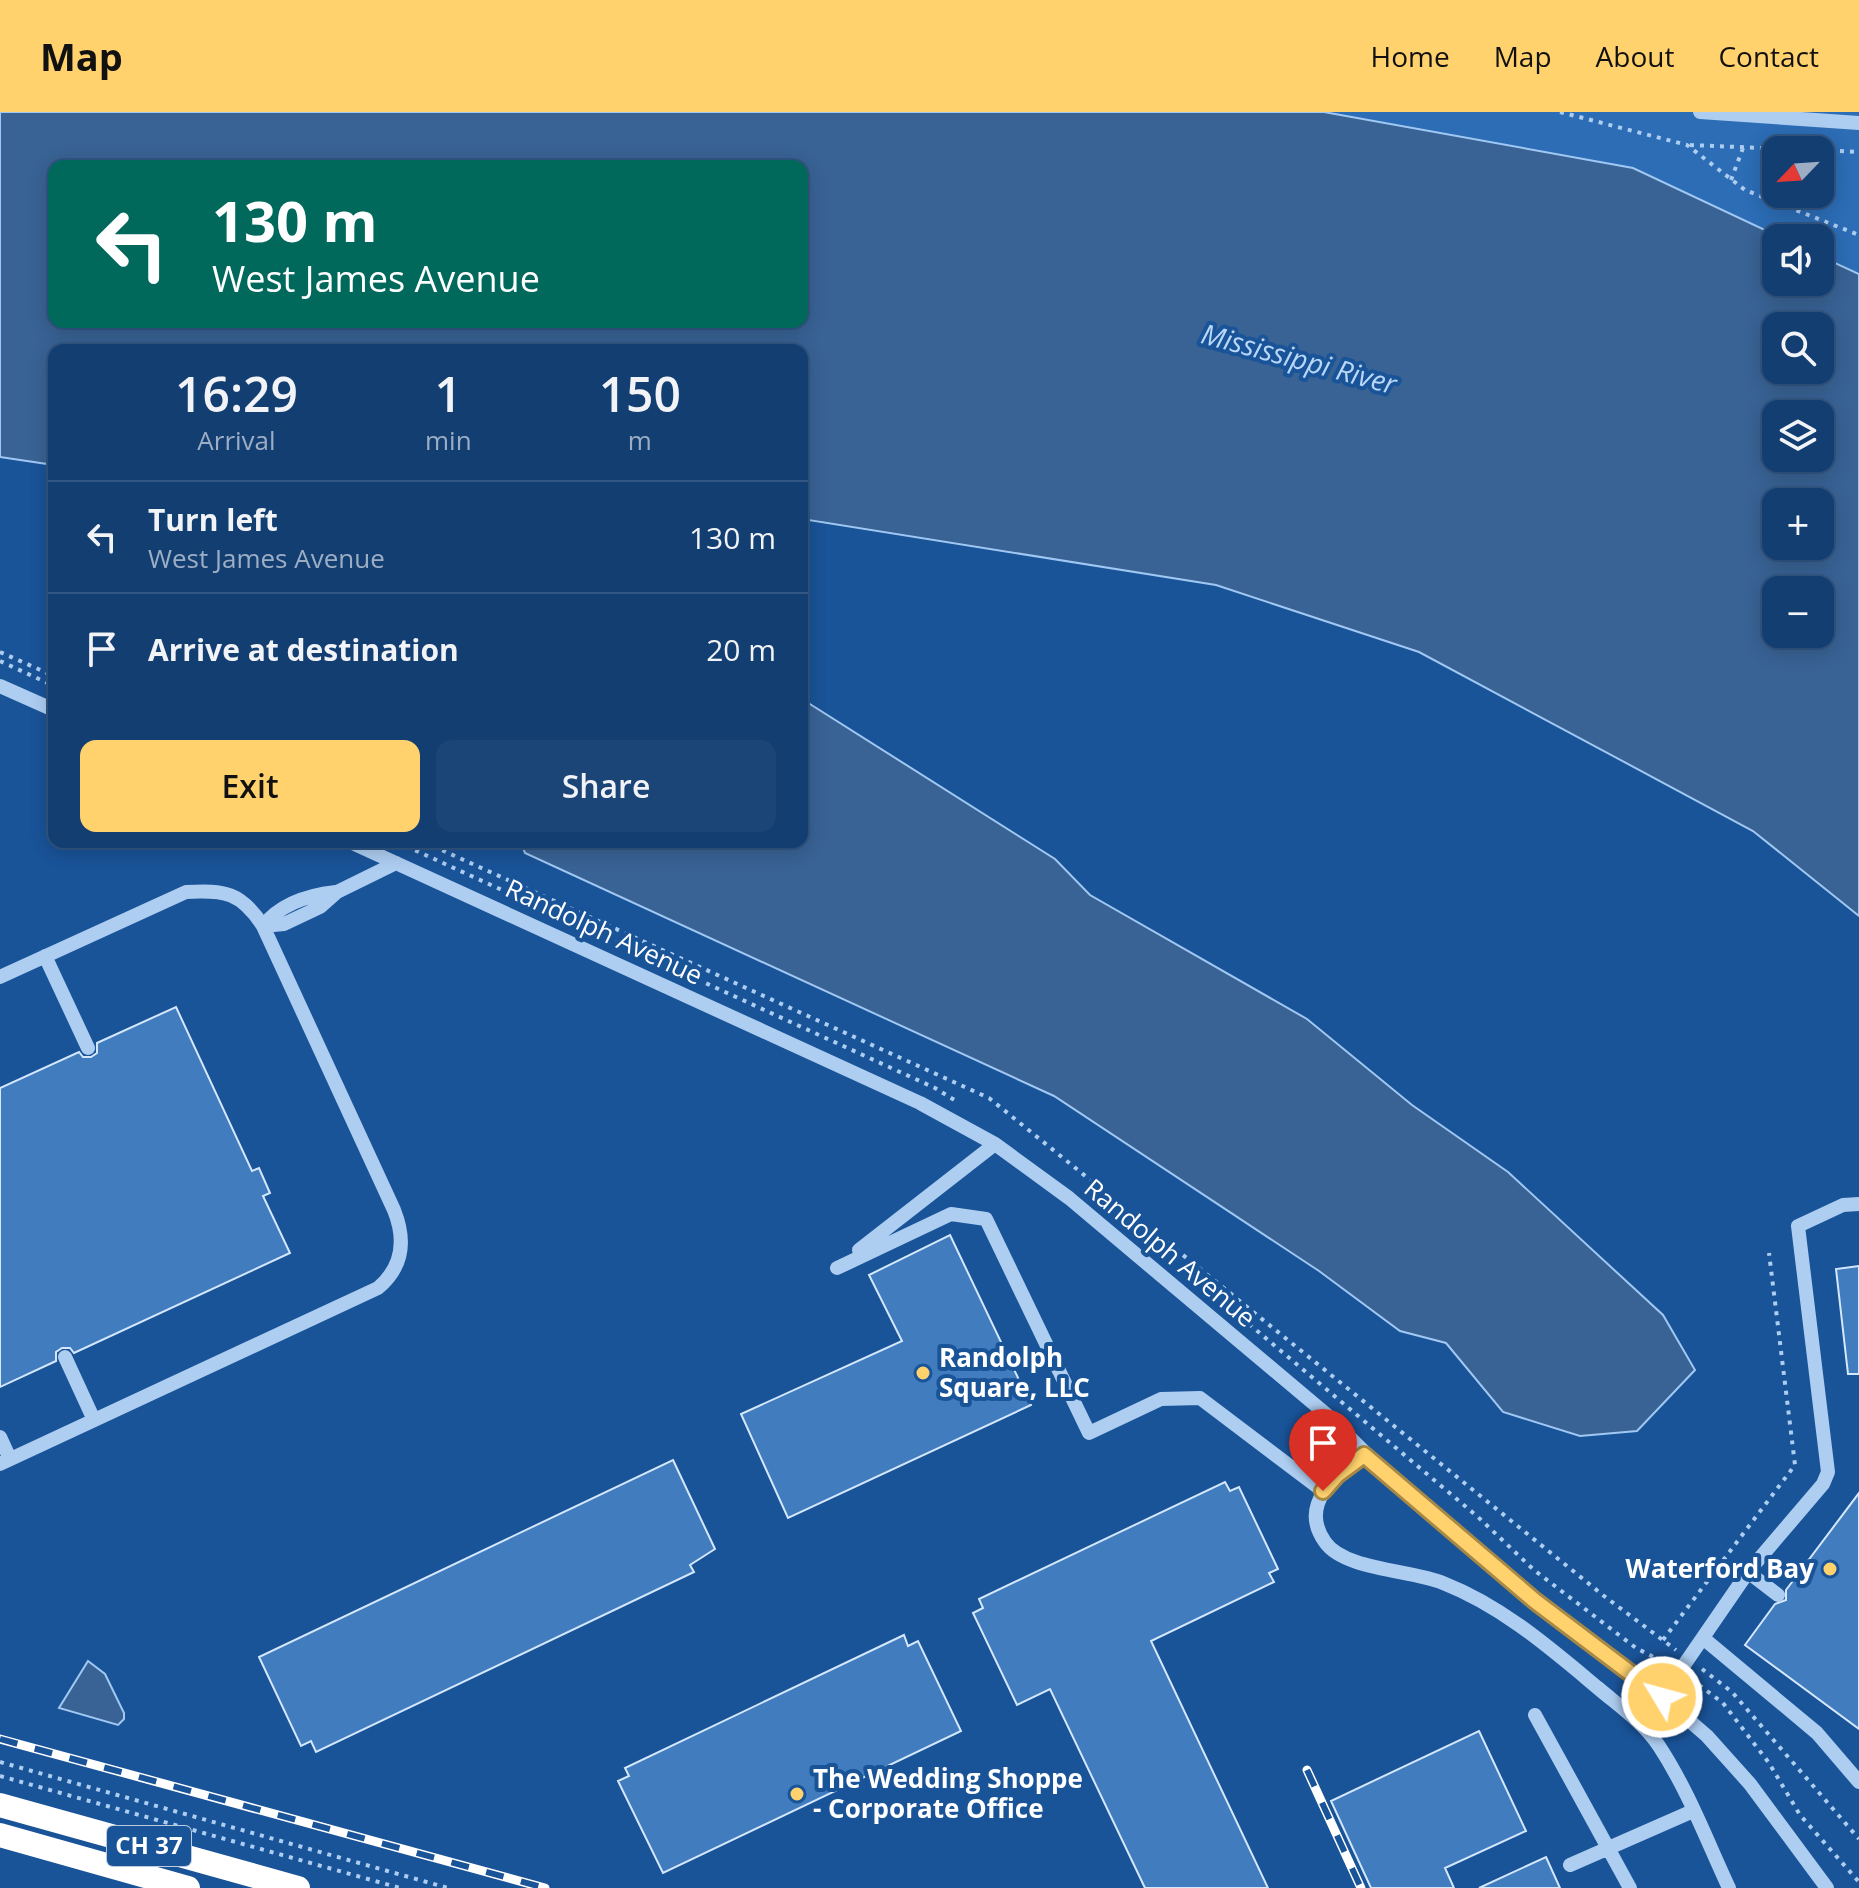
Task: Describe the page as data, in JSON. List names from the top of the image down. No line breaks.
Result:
{"streets":{"highway":["CH 37"],"street":["Randolph Avenue"]},"water":["Mississippi River"],"places":["Randolph Square, LLC","Waterford Bay","The Wedding Shoppe - Corporate Office"],"north":"bottom left","page":{"header":"Map","nav":["Home","Map","About","Contact"],"map_buttons":["+","−"],"turn":["130 m","West James Avenue"],"eta":["16:29","Arrival","1","min","150","m"],"list":[{"name":"Turn left","note":"West James Avenue","value":"130 m"},{"name":"Arrive at destination","value":"20 m"}],"buttons":["Exit","Share"]}}
